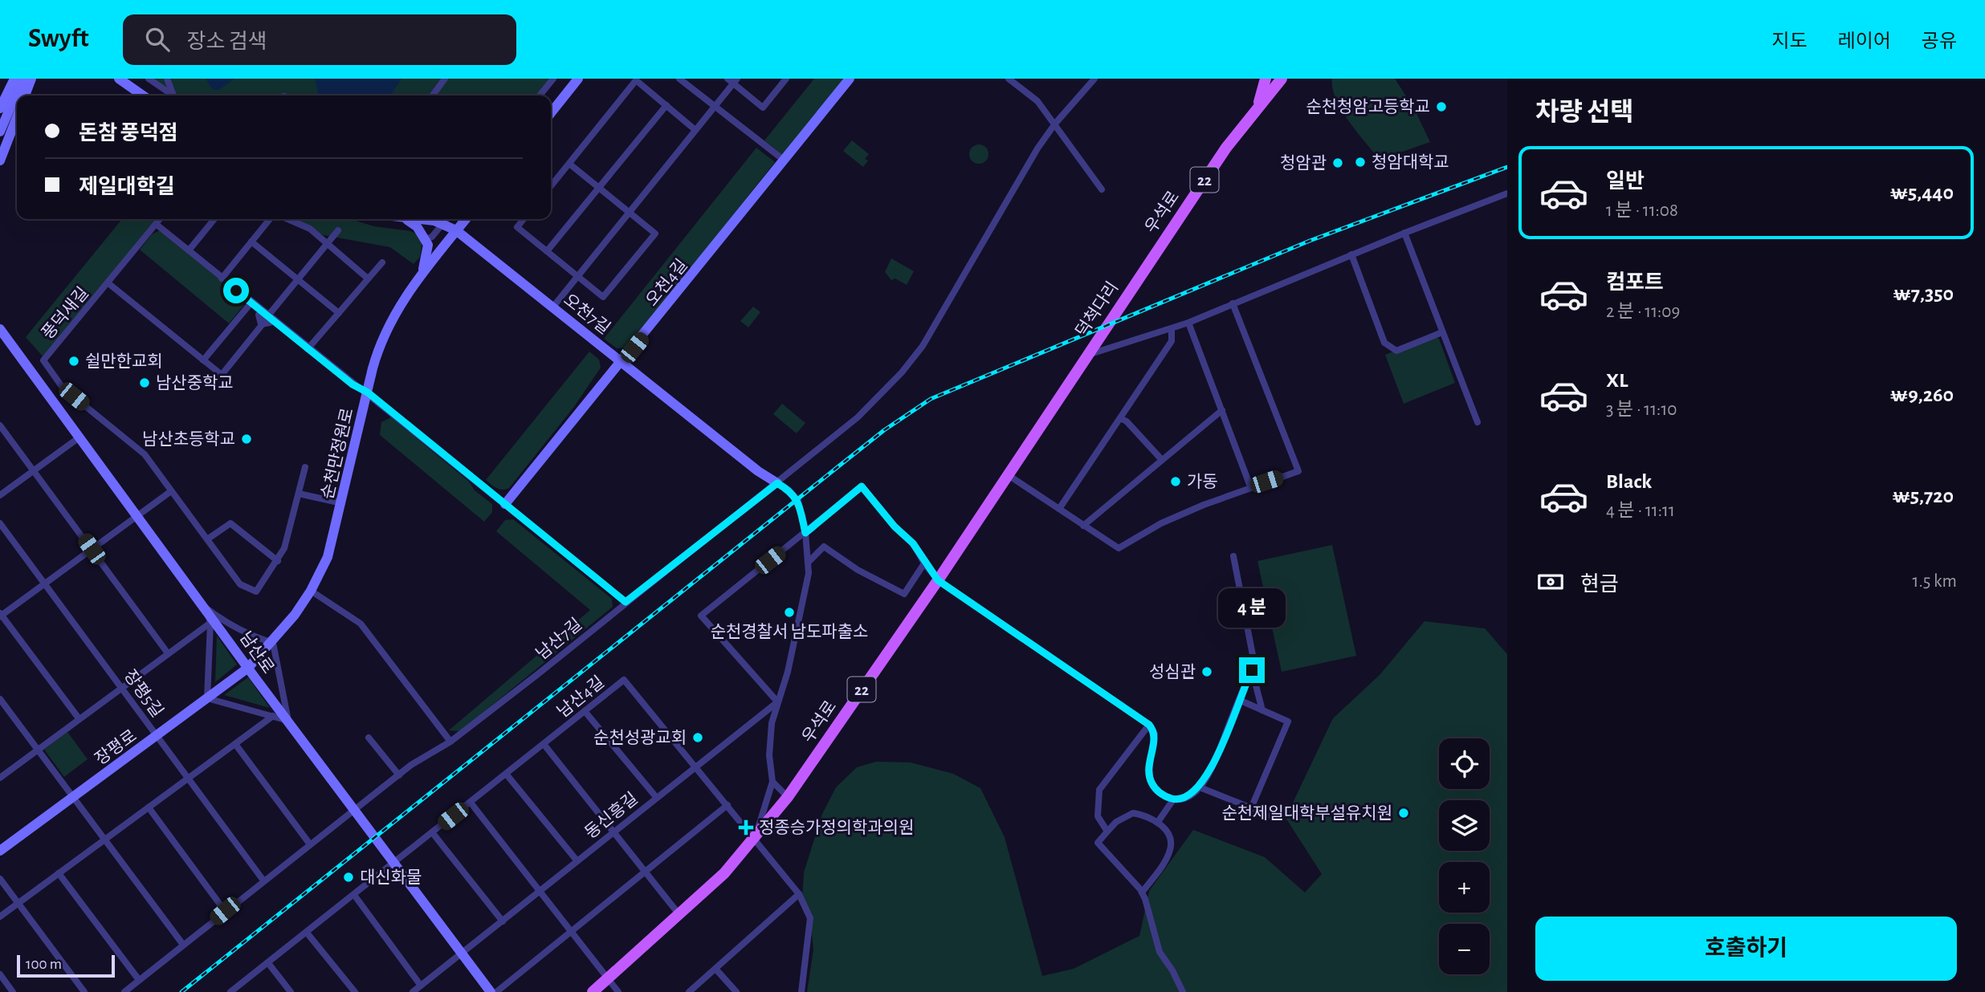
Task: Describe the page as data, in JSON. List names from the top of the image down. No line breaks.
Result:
{"streets":{"main road":["22","우석로","덕척다리"],"street":["오천4길","풍덕새길","오천7길","순천만정원로","남산7길","남산로","장평5길","남산4길","장평로","동신흥길"]},"crossings":[["우석로","덕척다리"],["우석로","남산4길"],["오천4길","오천7길"],["오천7길","순천만정원로"],["오천7길","남산7길"],["순천만정원로","남산로"],["순천만정원로","장평로"],["남산7길","남산로"],["남산7길","장평5길"],["남산로","남산4길"],["남산로","장평로"],["남산로","동신흥길"],["장평5길","장평로"],["남산4길","동신흥길"]],"places":{"other":["순천청암고등학교","청암대학교","청암관","쉴만한교회","남산중학교","남산초등학교","가동","순천경찰서 남도파출소","성심관","순천성광교회","순천제일대학부설유치원","대신화물"],"health":["정종승가정의학과의원"]},"scale_bar":"100 m","page":{"header":"Swyft","search":"장소 검색","nav":["지도","레이어","공유"],"heading":"차량 선택","banner":["돈참 풍덕점","제일대학길"],"list":[{"name":"일반","note":"1 분 · 11:08","value":"₩5,440"},{"name":"컴포트","note":"2 분 · 11:09","value":"₩7,350"},{"name":"XL","note":"3 분 · 11:10","value":"₩9,260"},{"name":"Black","note":"4 분 · 11:11","value":"₩5,720"}],"pay":["현금","1.5 km"],"bubble":"4 분","map_buttons":["+","−"],"buttons":"호출하기","scale":"100 m"}}
